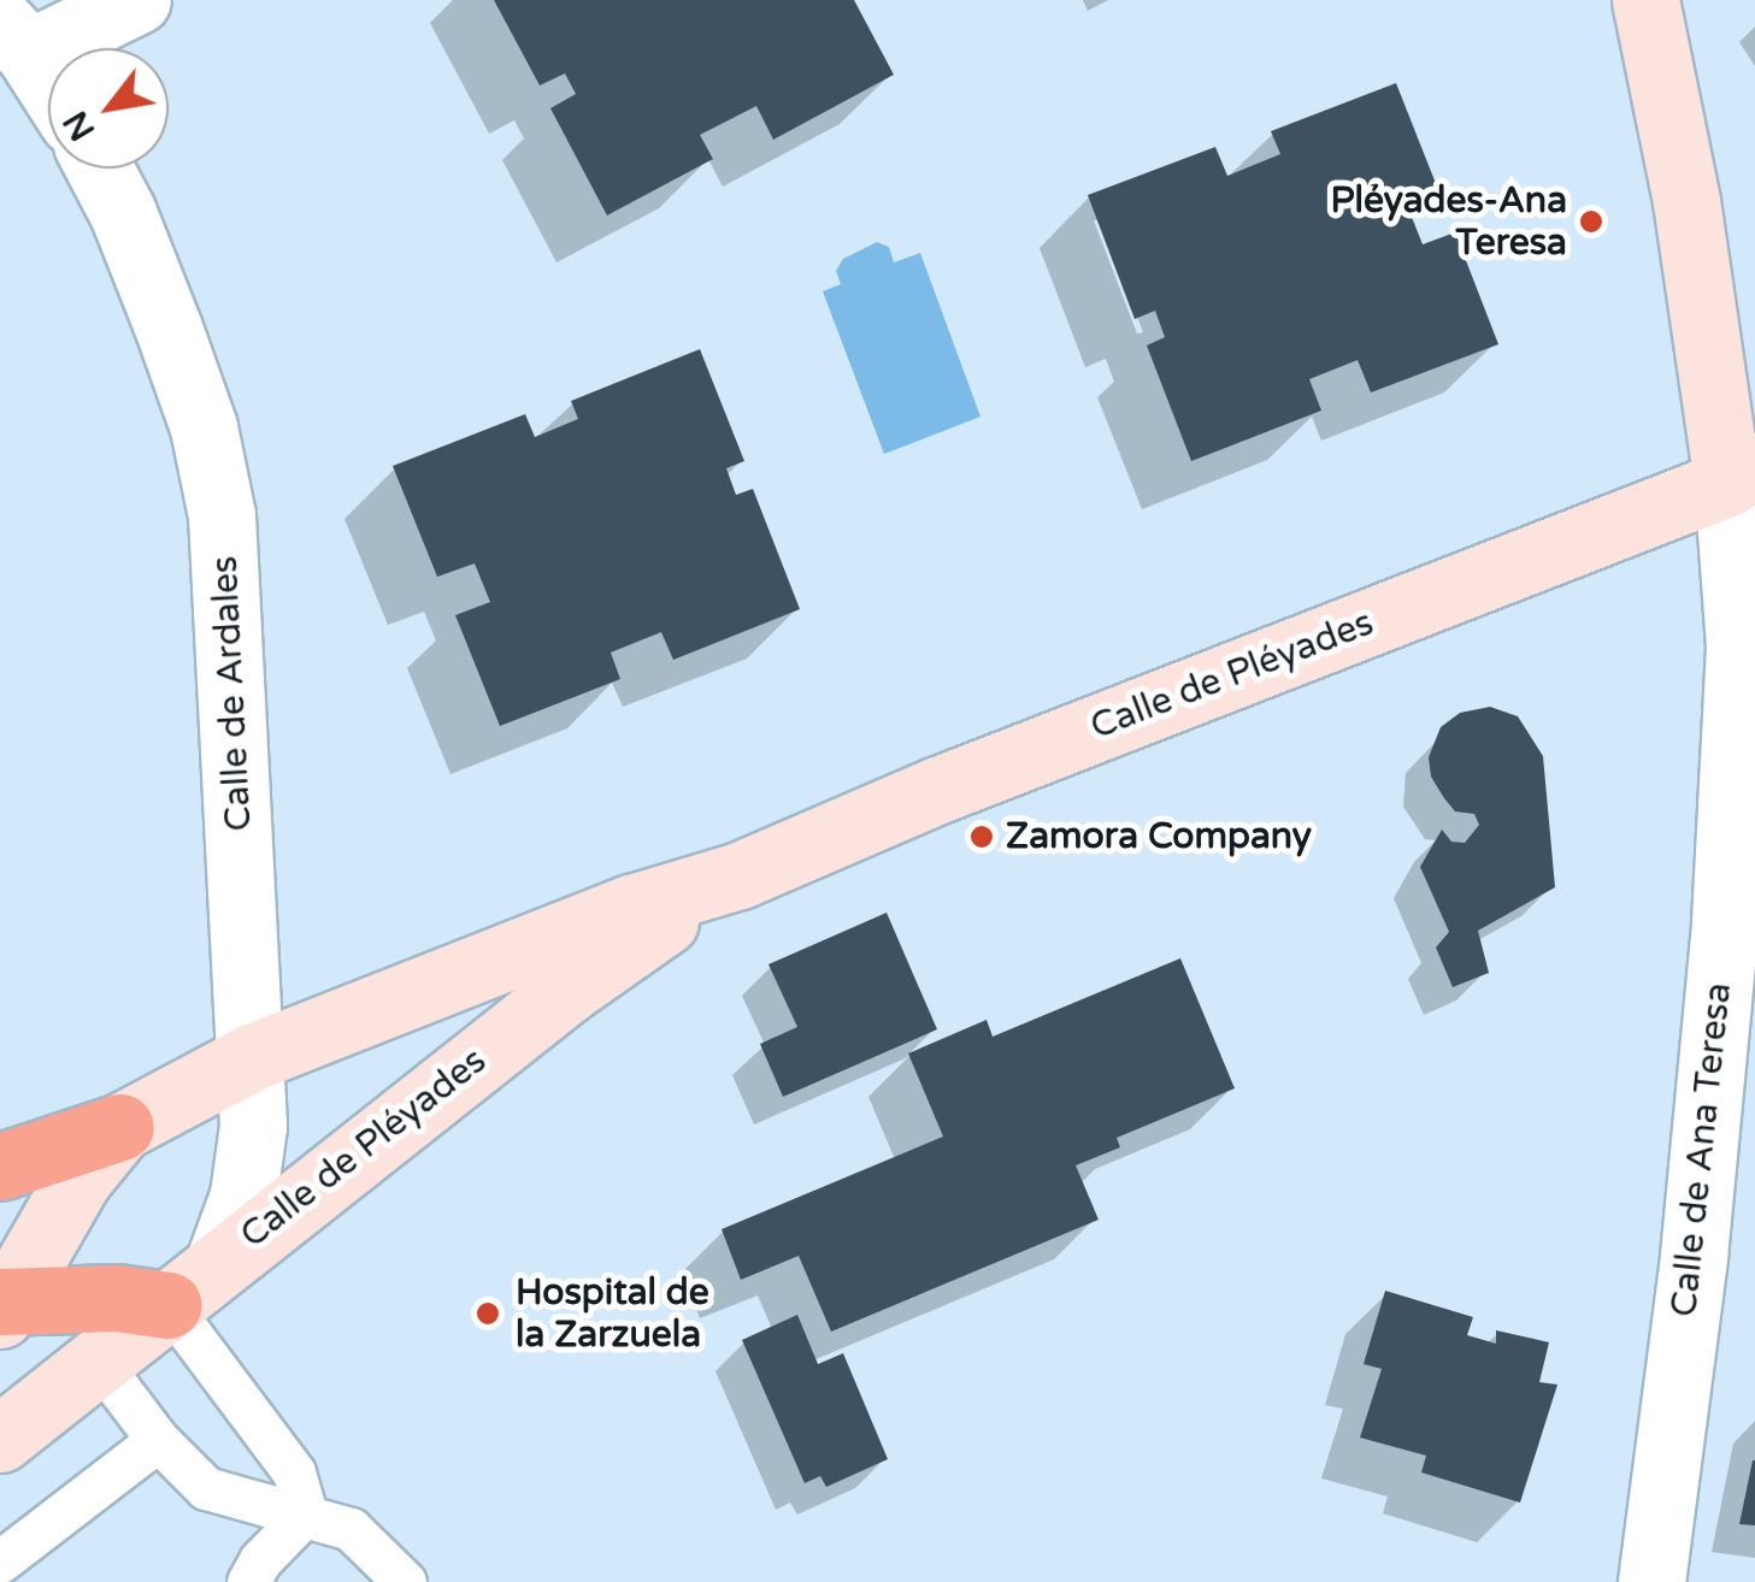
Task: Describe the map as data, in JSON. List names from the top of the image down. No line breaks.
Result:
{"streets":{"main road":["Calle de Pléyades","Calle de Ana Teresa"],"street":["Calle de Ardales"]},"crossings":[["Calle de Pléyades","Calle de Ardales"],["Calle de Pléyades","Calle de Ana Teresa"]],"places":["Pléyades-Ana Teresa","Zamora Company","Hospital de la Zarzuela"],"north":"bottom left"}
